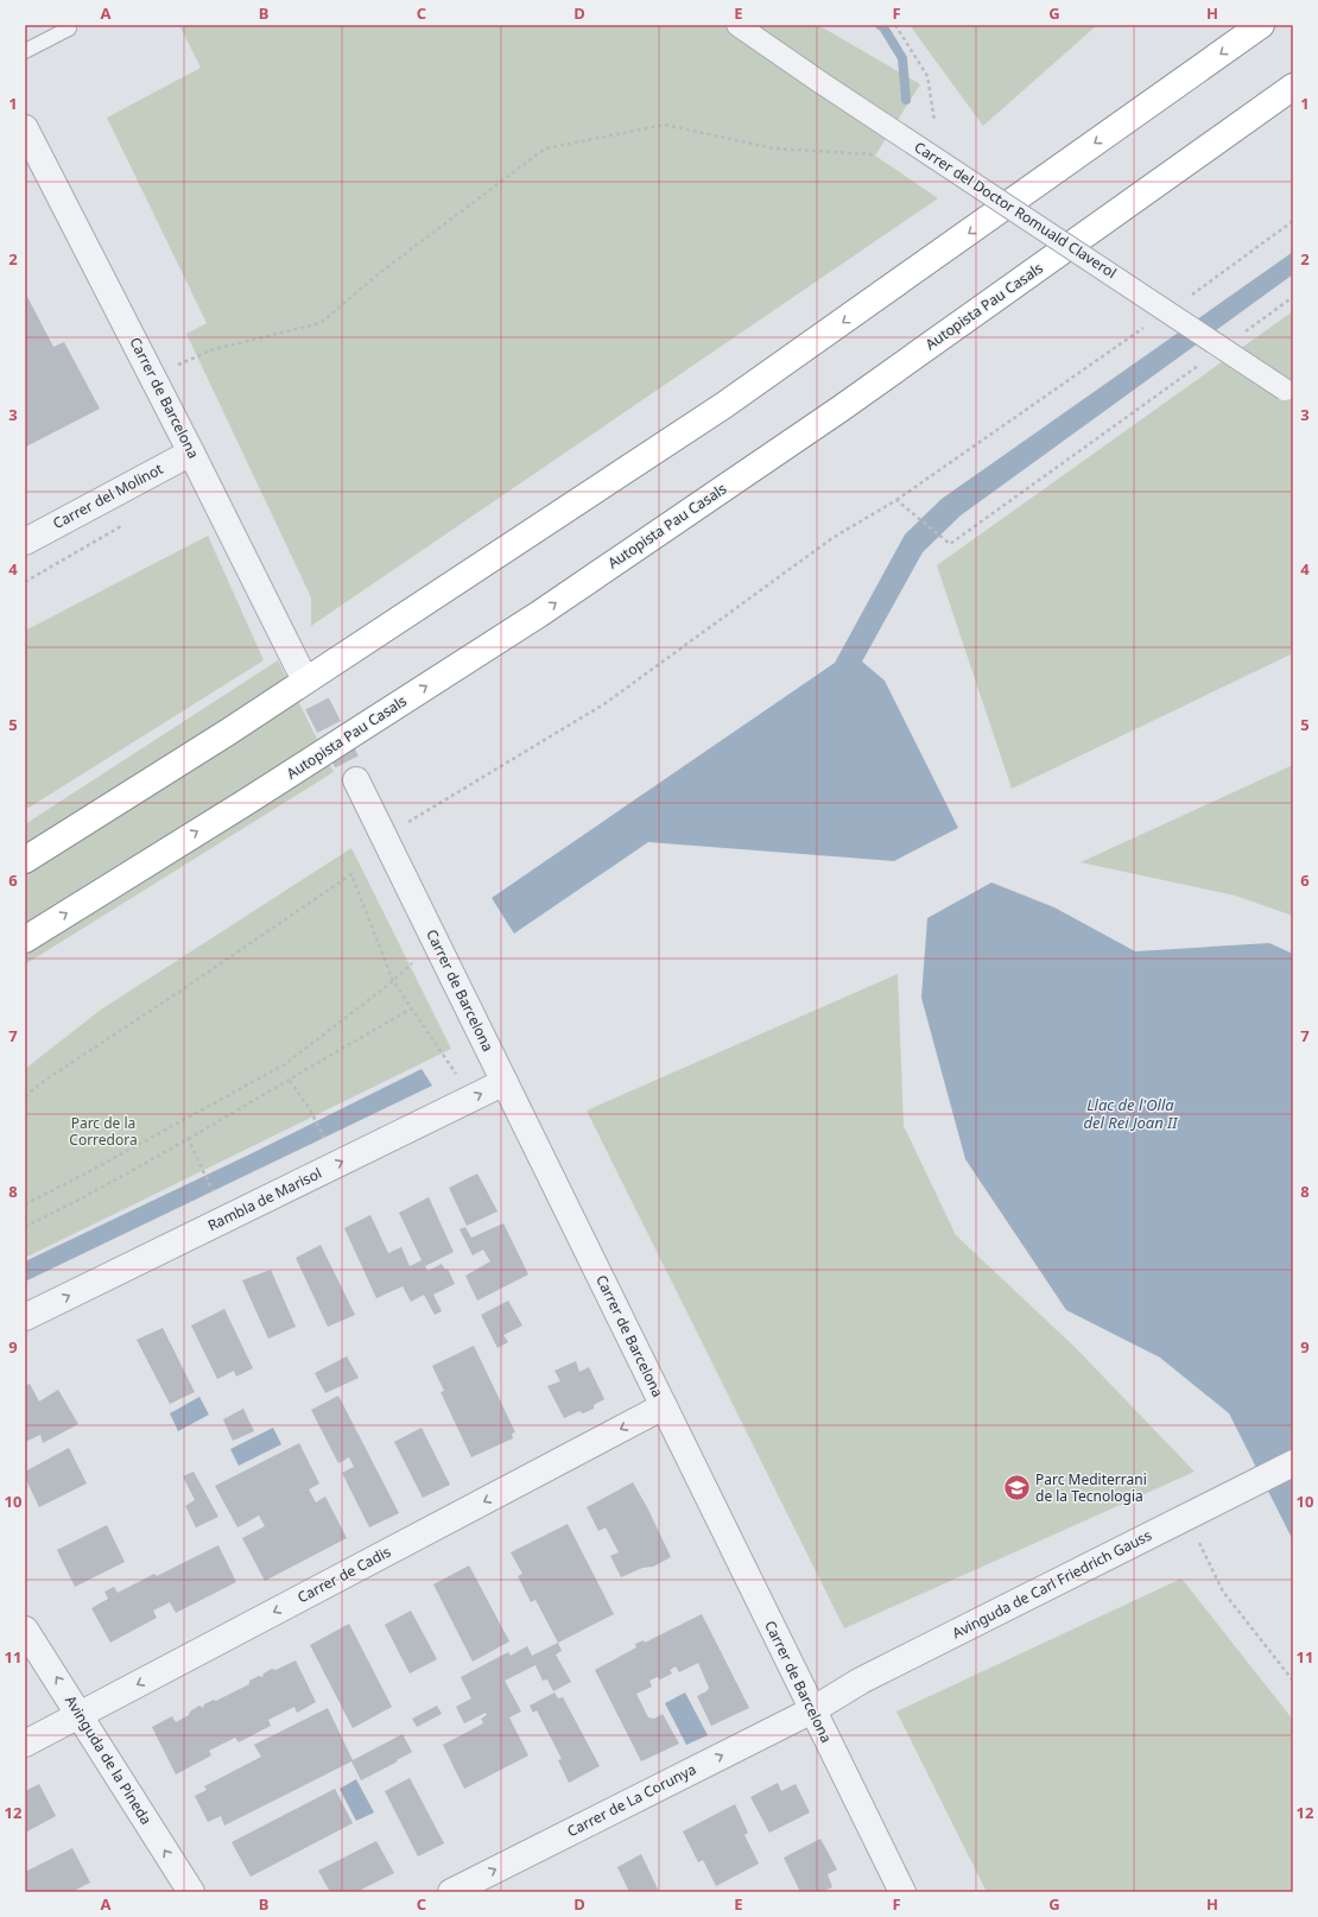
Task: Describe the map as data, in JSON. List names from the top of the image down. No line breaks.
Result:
{"streets":{"highway":["Autopista Pau Casals"],"street":["Carrer del Doctor Romuald Claverol","Carrer de Barcelona","Carrer del Molinot","Rambla de Marisol","Carrer de Cadis","Avinguda de Carl Friedrich Gauss","Avinguda de la Pineda","Carrer de La Corunya"]},"crossings":[["Carrer de Barcelona","Carrer del Molinot"],["Carrer de Barcelona","Rambla de Marisol"],["Carrer de Barcelona","Carrer de Cadis"],["Carrer de Barcelona","Avinguda de Carl Friedrich Gauss"],["Carrer de Barcelona","Carrer de La Corunya"],["Carrer de Cadis","Avinguda de la Pineda"],["Avinguda de Carl Friedrich Gauss","Carrer de La Corunya"]],"one_way":["Rambla de Marisol","Carrer de Cadis","Avinguda de la Pineda","Carrer de La Corunya"],"water":["Llac de l'Olla del Rei Joan II"],"parks":["Parc de la Corredora"],"places":{"school or university":["Parc Mediterrani de la Tecnologia"]},"grid":{"columns":["A","B","C","D","E","F","G","H"],"rows":["1","2","3","4","5","6","7","8","9","10","11","12"]}}
